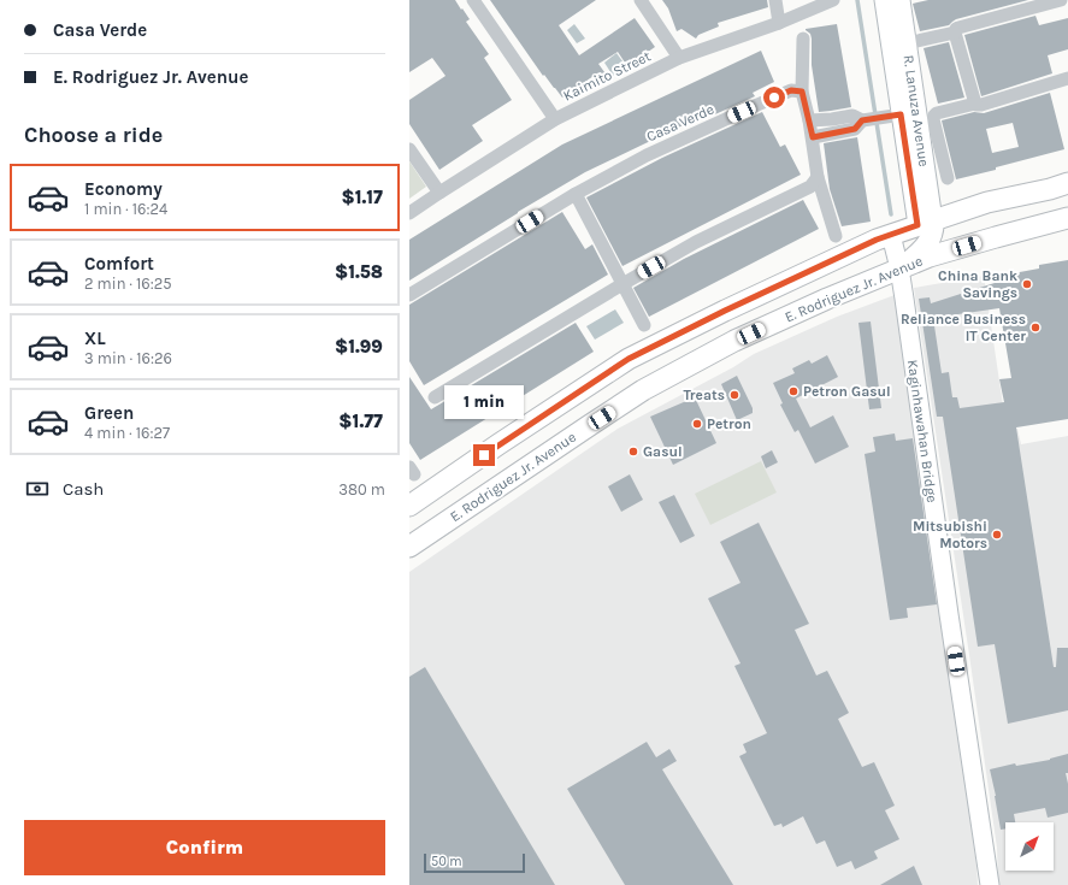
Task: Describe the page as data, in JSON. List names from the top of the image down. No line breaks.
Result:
{"streets":{"main road":["R. Lanuza Avenue","E. Rodriguez Jr. Avenue","Kaginhawahan Bridge"],"street":["Kaimito Street","Casa Verde"]},"crossings":[["E. Rodriguez Jr. Avenue","Kaginhawahan Bridge"]],"places":["China Bank Savings","Reliance Business IT Center","Petron Gasul","Treats","Petron","Gasul","Mitsubishi Motors"],"scale_bar":"50 m","north":"top right","page":{"banner":["Casa Verde","E. Rodriguez Jr. Avenue"],"heading":"Choose a ride","list":[{"name":"Economy","note":"1 min · 16:24","value":"$1.17"},{"name":"Comfort","note":"2 min · 16:25","value":"$1.58"},{"name":"XL","note":"3 min · 16:26","value":"$1.99"},{"name":"Green","note":"4 min · 16:27","value":"$1.77"}],"bubble":"1 min","pay":["Cash","380 m"],"buttons":"Confirm","scale":"50 m"}}
